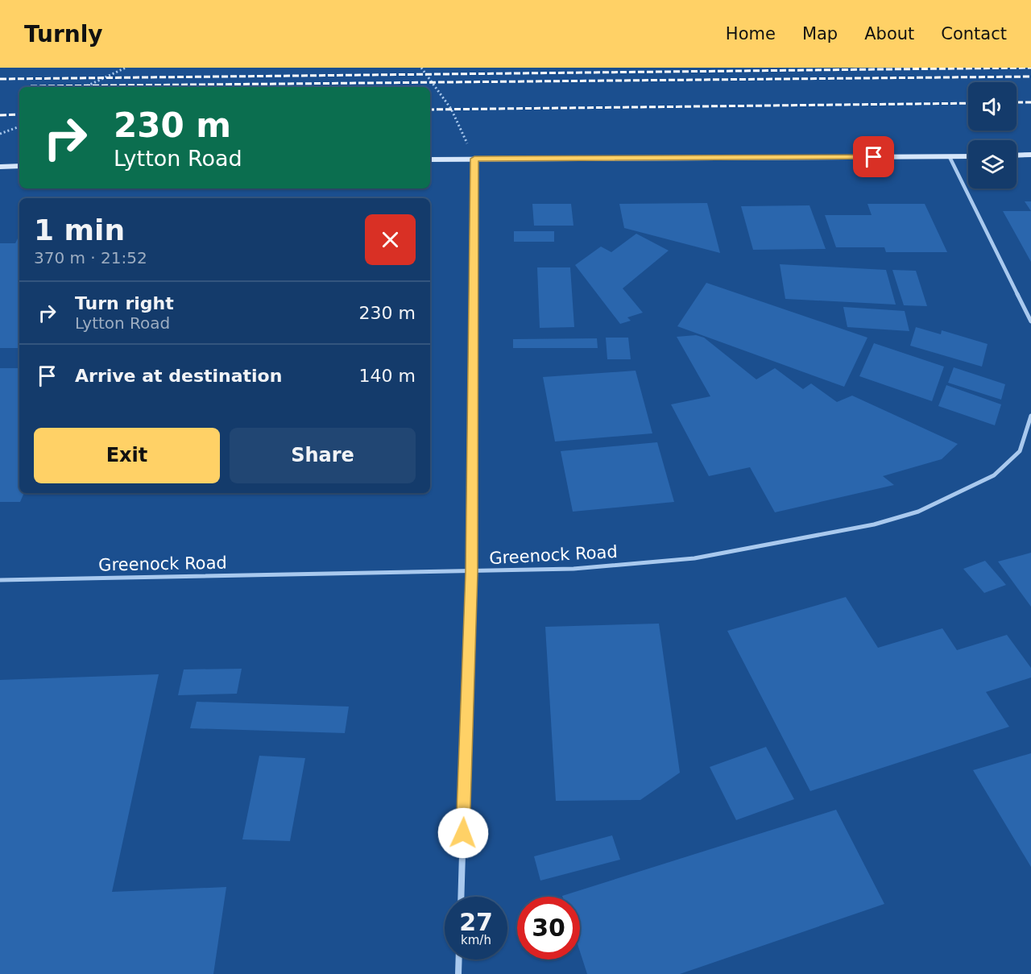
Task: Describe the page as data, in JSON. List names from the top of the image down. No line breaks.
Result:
{"streets":{"street":["Greenock Road"]},"page":{"header":"Turnly","nav":["Home","Map","About","Contact"],"turn":["230 m","Lytton Road"],"heading":["1 min","370 m · 21:52"],"list":[{"name":"Turn right","note":"Lytton Road","value":"230 m"},{"name":"Arrive at destination","value":"140 m"}],"buttons":["Exit","Share"],"speed":"27 km/h","limit":"30"}}
